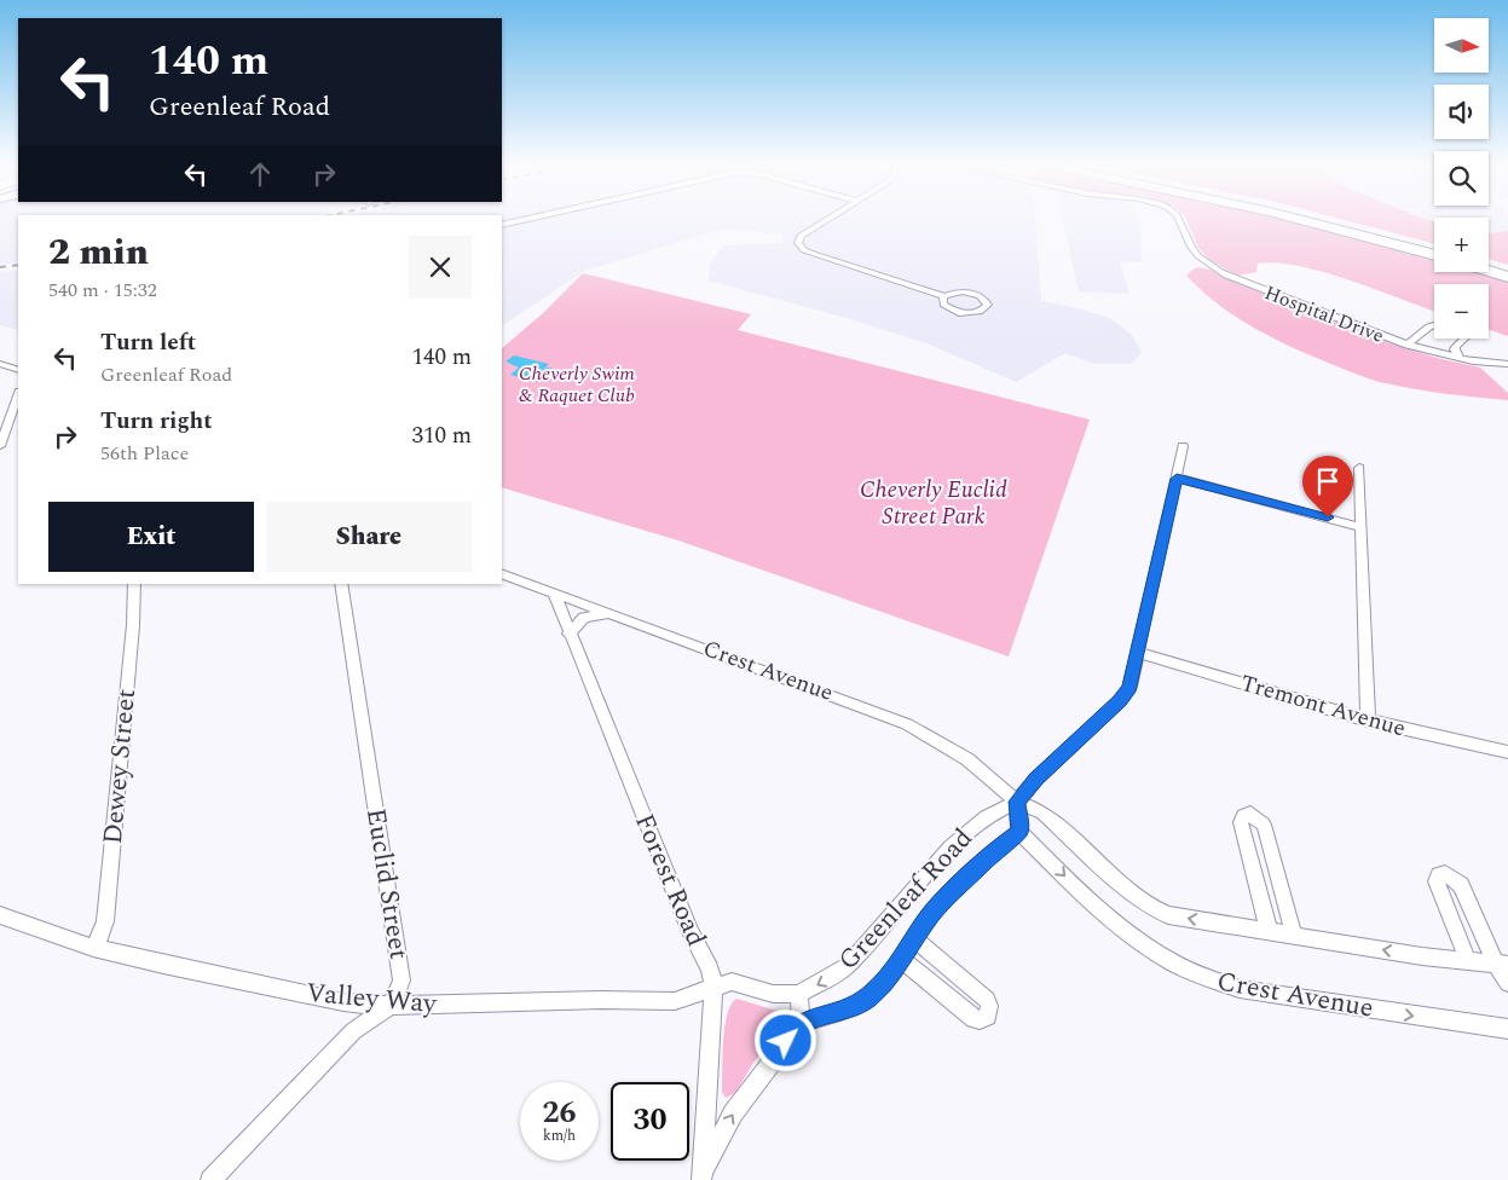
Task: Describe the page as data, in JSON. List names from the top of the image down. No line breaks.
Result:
{"streets":{"street":["Hospital Drive","Crest Avenue","Tremont Avenue","Dewey Street","Forest Road","Euclid Street","Greenleaf Road","Valley Way"]},"crossings":[["Crest Avenue","Forest Road"],["Crest Avenue","Greenleaf Road"],["Tremont Avenue","Greenleaf Road"],["Dewey Street","Valley Way"],["Forest Road","Valley Way"],["Euclid Street","Valley Way"]],"parks":["Cheverly Swim & Raquet Club","Cheverly Euclid Street Park"],"north":"right","page":{"map_buttons":["+","−"],"turn":["140 m","Greenleaf Road"],"heading":["2 min","540 m · 15:32"],"list":[{"name":"Turn left","note":"Greenleaf Road","value":"140 m"},{"name":"Turn right","note":"56th Place","value":"310 m"}],"buttons":["Exit","Share"],"speed":"26 km/h","limit":"30"}}
